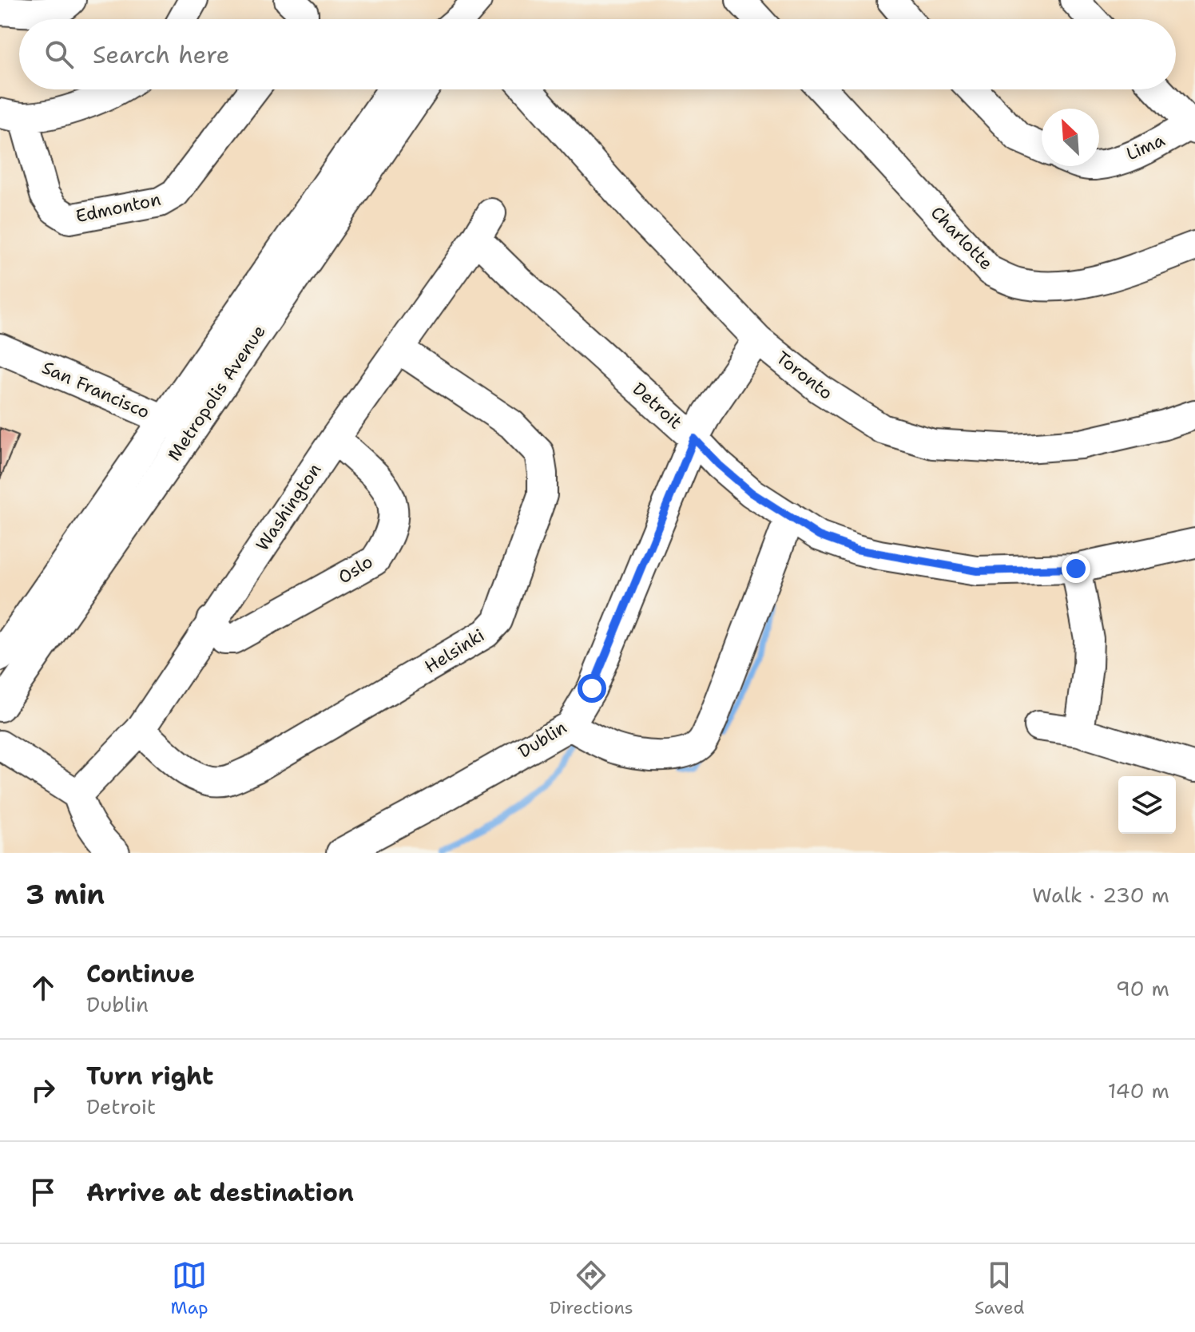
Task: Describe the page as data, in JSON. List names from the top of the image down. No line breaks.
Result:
{"streets":{"street":["Lima","Edmonton","Charlotte","Toronto","San Francisco","Metropolis Avenue","Detroit","Washington","Oslo","Helsinki","Dublin"]},"crossings":[["Toronto","Dublin"],["San Francisco","Metropolis Avenue"],["Detroit","Washington"],["Detroit","Dublin"],["Washington","Oslo"],["Washington","Helsinki"]],"north":"top left","page":{"search":"Search here","heading":["3 min","Walk · 230 m"],"list":[["Continue","Dublin","90 m"],["Turn right","Detroit","140 m"],"Arrive at destination"],"nav":["Map","Directions","Saved"]}}
